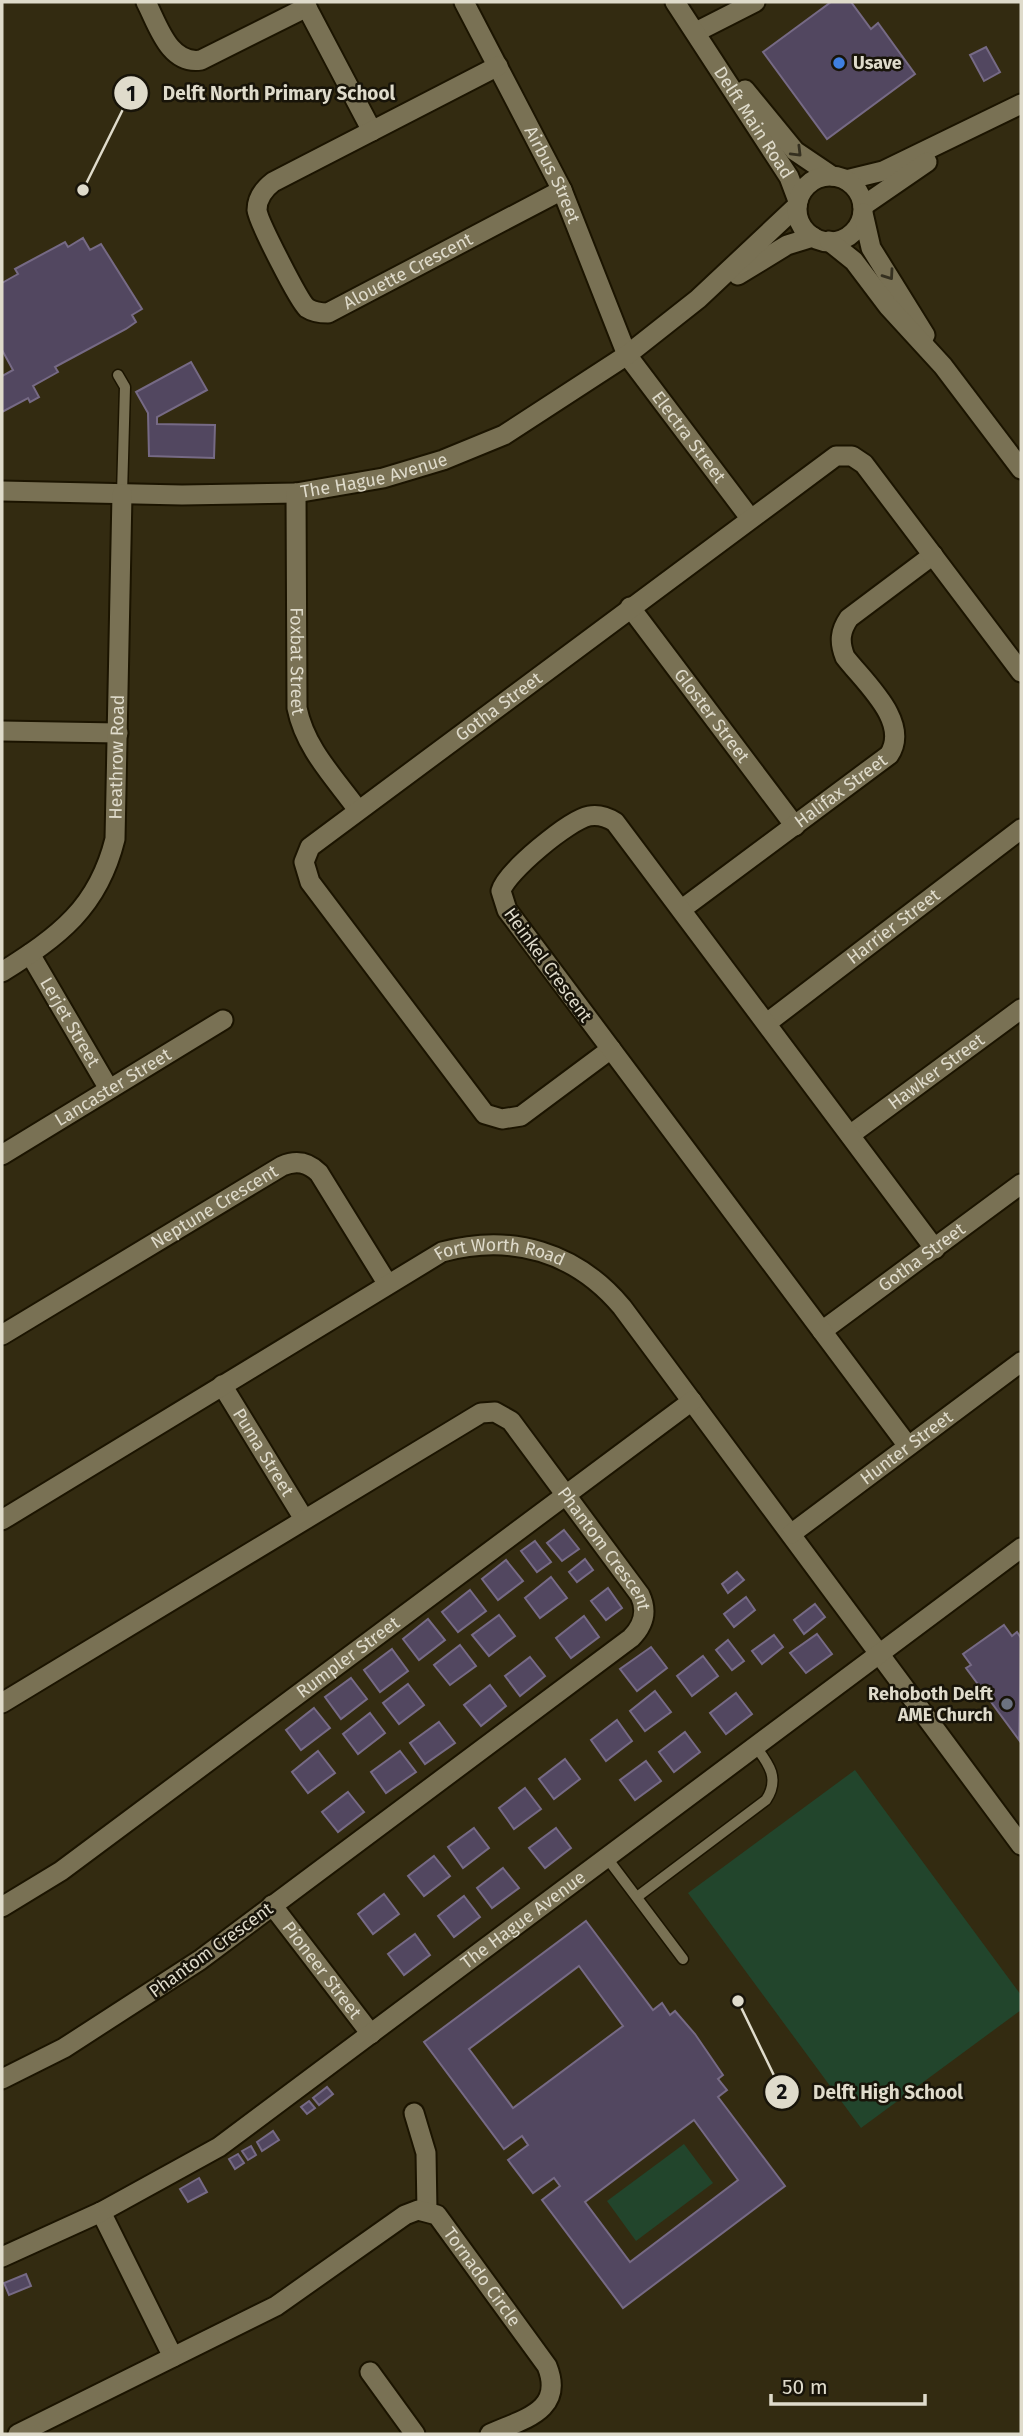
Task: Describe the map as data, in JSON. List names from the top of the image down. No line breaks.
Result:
{"streets":{"street":["Delft Main Road","Airbus Street","Alouette Crescent","Electra Street","The Hague Avenue","Foxbat Street","Gotha Street","Gloster Street","Heathrow Road","Halifax Street","Harrier Street","Heinkel Crescent","Lerjet Street","Hawker Street","Lancaster Street","Neptune Crescent","Fort Worth Road","Hunter Street","Puma Street","Phantom Crescent","Rumpler Street","Pioneer Street","Tornado Circle"]},"crossings":[["Delft Main Road","The Hague Avenue"],["Airbus Street","Alouette Crescent"],["Airbus Street","Electra Street"],["Airbus Street","The Hague Avenue"],["Electra Street","The Hague Avenue"],["Electra Street","Gotha Street"],["The Hague Avenue","Foxbat Street"],["The Hague Avenue","Heathrow Road"],["The Hague Avenue","Fort Worth Road"],["The Hague Avenue","Pioneer Street"],["Foxbat Street","Gotha Street"],["Gotha Street","Gloster Street"],["Gotha Street","Halifax Street"],["Gotha Street","Heinkel Crescent"],["Gloster Street","Halifax Street"],["Heathrow Road","Lerjet Street"],["Halifax Street","Heinkel Crescent"],["Harrier Street","Heinkel Crescent"],["Heinkel Crescent","Hawker Street"],["Heinkel Crescent","Hunter Street"],["Lerjet Street","Lancaster Street"],["Neptune Crescent","Fort Worth Road"],["Fort Worth Road","Hunter Street"],["Fort Worth Road","Puma Street"],["Fort Worth Road","Rumpler Street"],["Puma Street","Phantom Crescent"],["Phantom Crescent","Rumpler Street"],["Phantom Crescent","Pioneer Street"]],"places":["Usave","Delft North Primary School","Rehoboth Delft AME Church","Delft High School"],"scale_bar":"50 m"}
